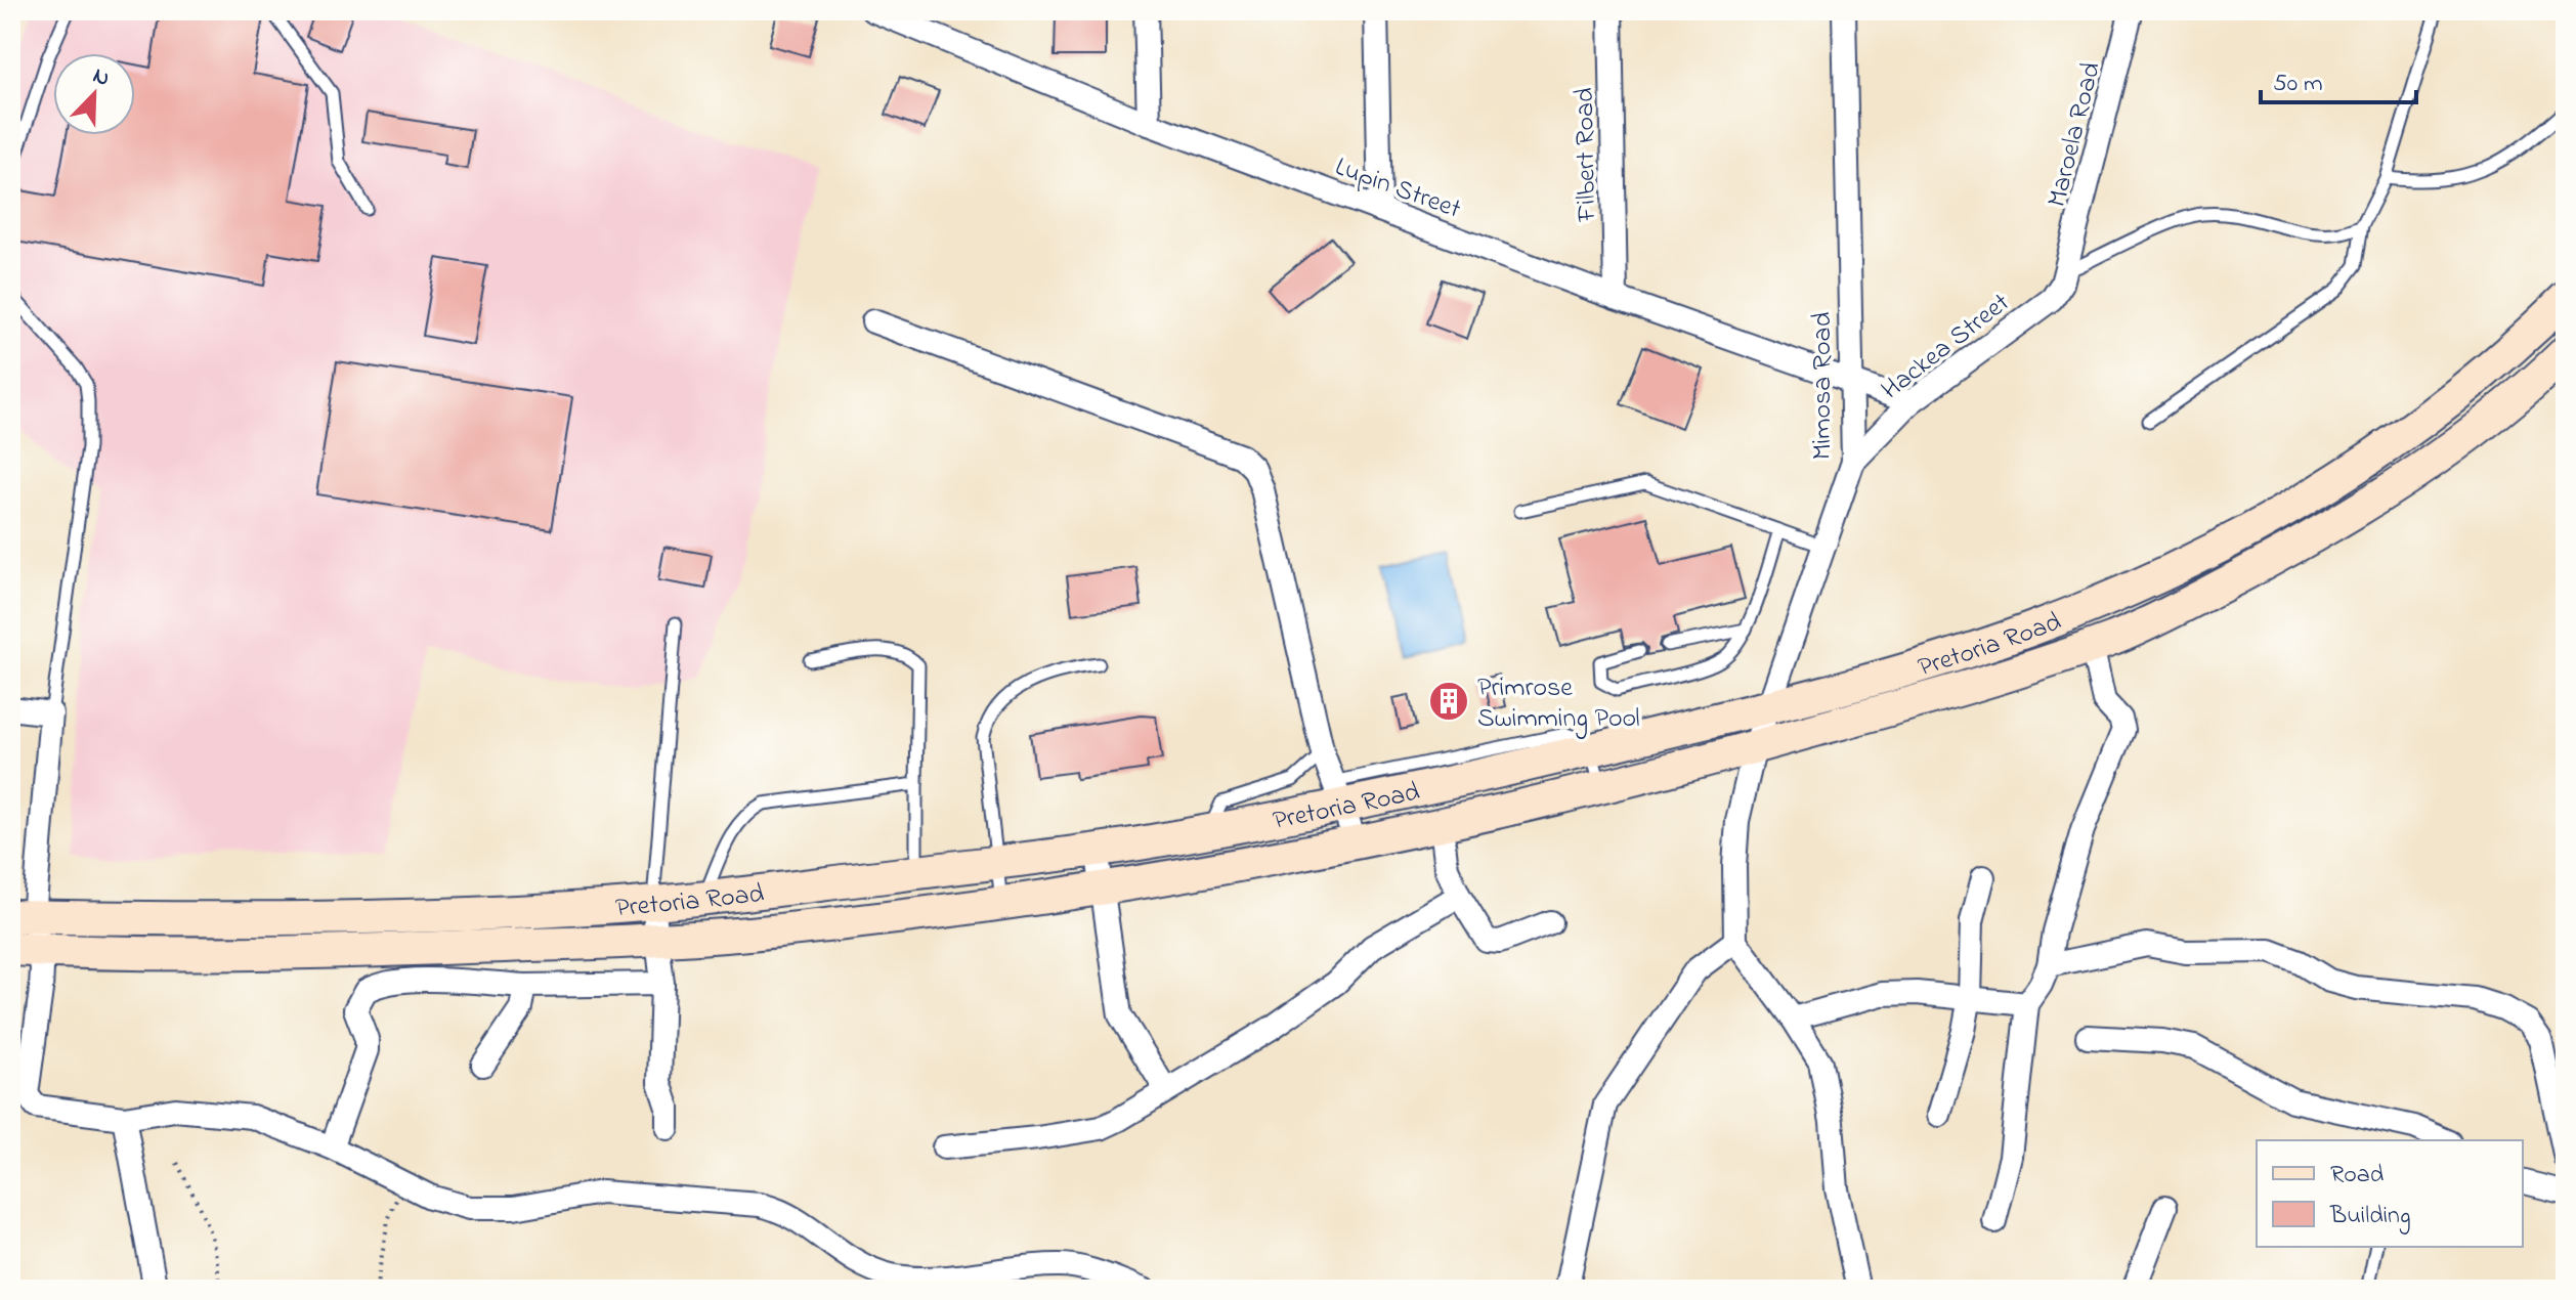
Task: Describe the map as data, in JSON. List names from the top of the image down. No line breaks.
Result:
{"streets":{"main road":["Pretoria Road"],"street":["Maroela Road","Filbert Road","Lupin Street","Hackea Street","Mimosa Road"]},"crossings":[["Maroela Road","Hackea Street"],["Filbert Road","Lupin Street"],["Lupin Street","Hackea Street"],["Lupin Street","Mimosa Road"],["Hackea Street","Mimosa Road"],["Mimosa Road","Pretoria Road"]],"places":{"building":["Primrose Swimming Pool"]},"legend":["Road","Building"],"scale_bar":"50 m","north":"top right"}
